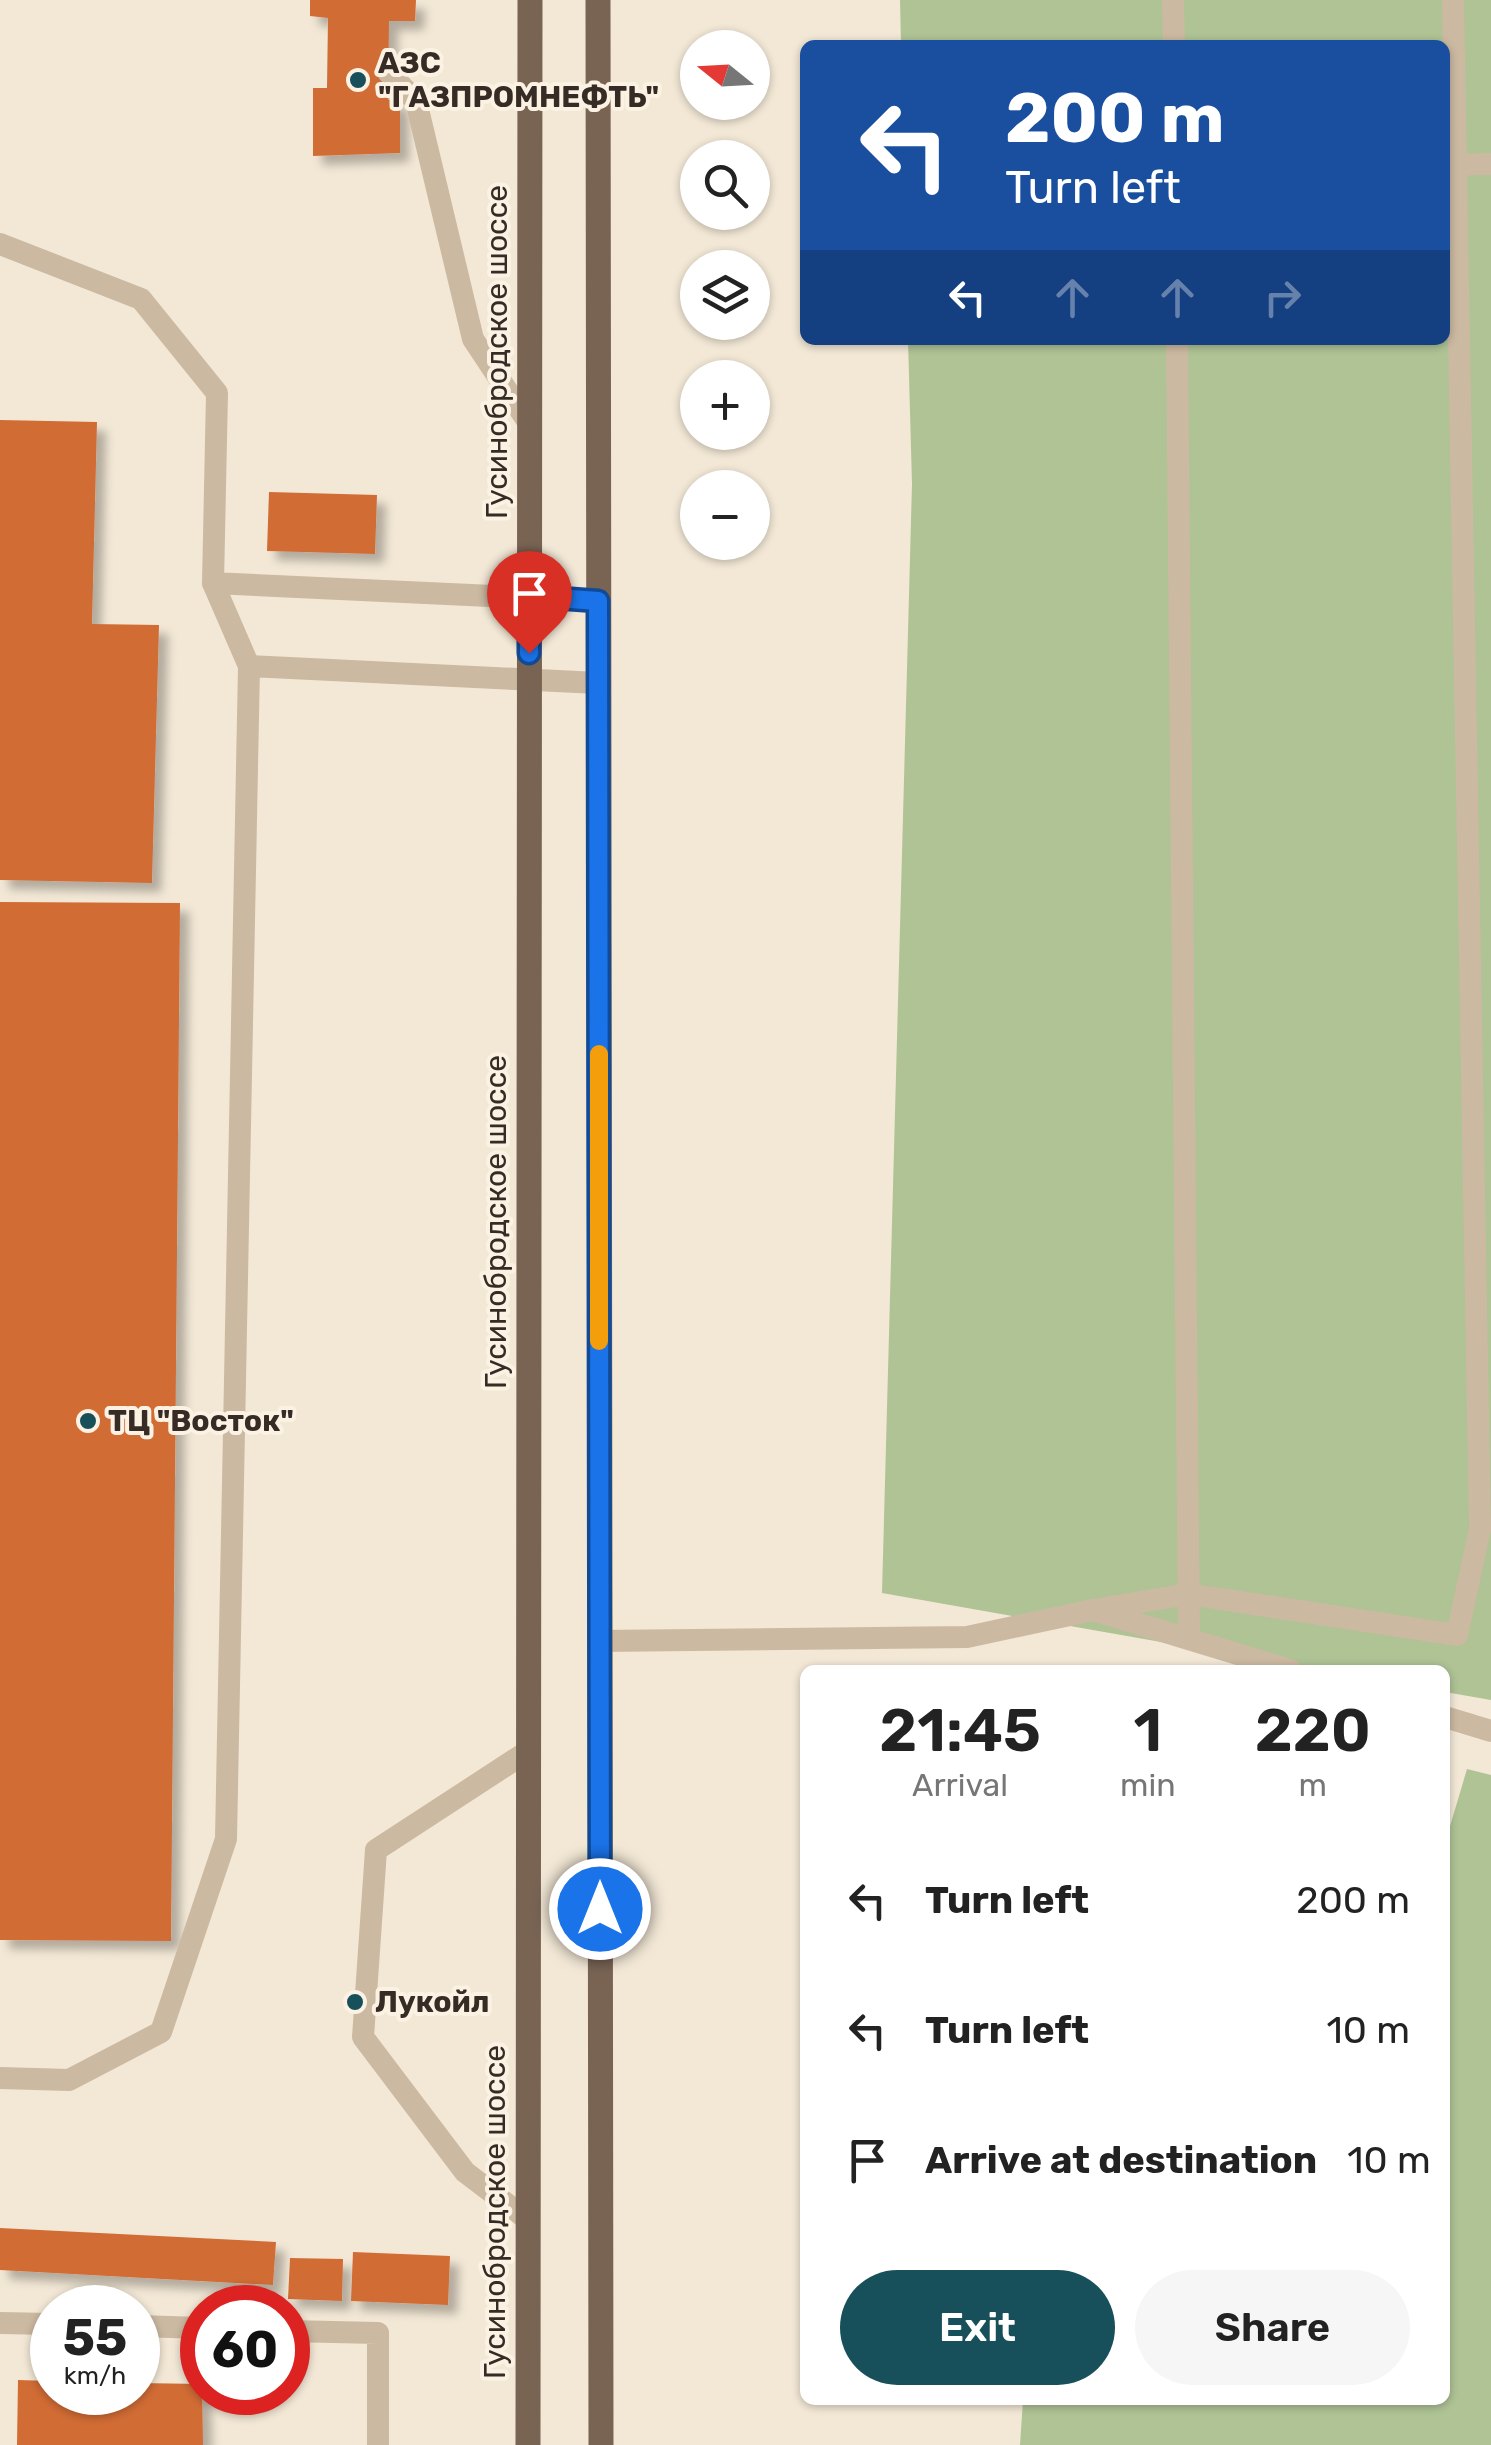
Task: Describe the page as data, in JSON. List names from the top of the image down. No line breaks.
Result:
{"streets":{"main road":["Гусинобродское шоссе"]},"places":["АЗС \"ГАЗПРОМНЕФТЬ\"","ТЦ \"Восток\"","Лукойл"],"north":"left","page":{"map_buttons":["+","−"],"turn":["200 m","Turn left"],"eta":["21:45","Arrival","1","min","220","m"],"list":[{"name":"Turn left","value":"200 m"},{"name":"Turn left","value":"10 m"},{"name":"Arrive at destination","value":"10 m"}],"buttons":["Exit","Share"],"speed":"55 km/h","limit":"60"}}
